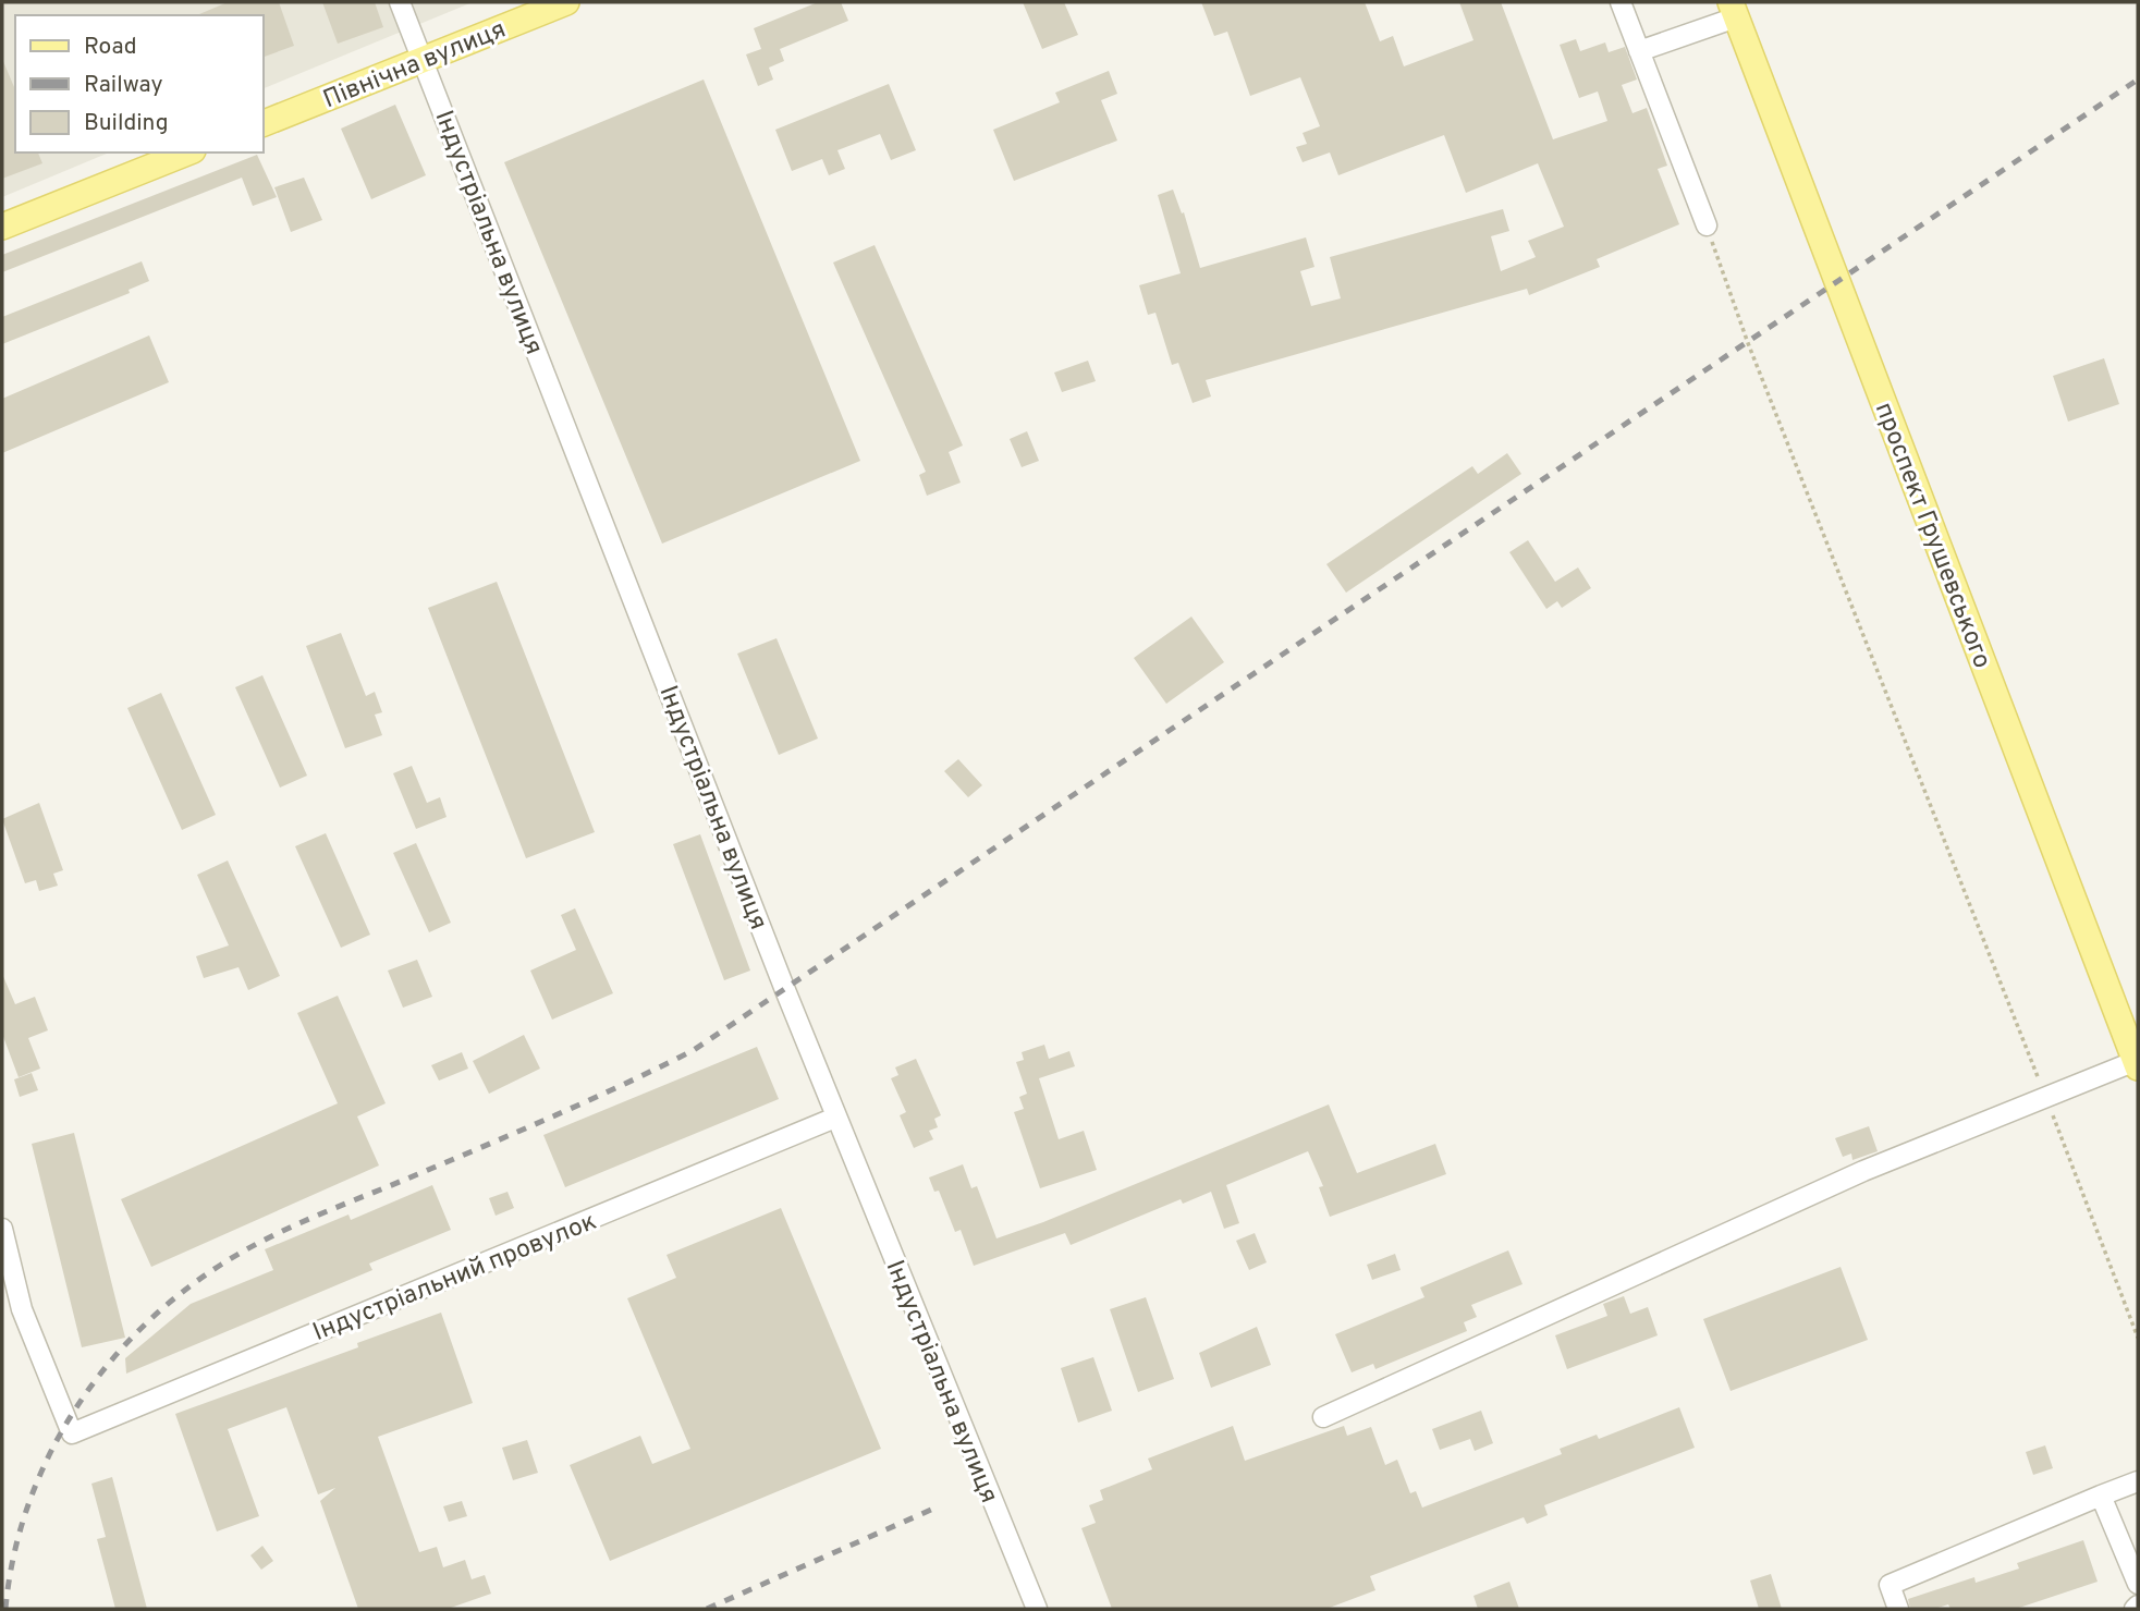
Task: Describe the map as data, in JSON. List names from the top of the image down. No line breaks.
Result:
{"streets":{"main road":["Північна вулиця","проспект Грушевського"],"street":["Індустріальна вулиця","Індустріальний провулок"]},"crossings":[["Північна вулиця","Індустріальна вулиця"],["Індустріальна вулиця","Індустріальний провулок"]],"legend":["Road","Railway","Building"]}
